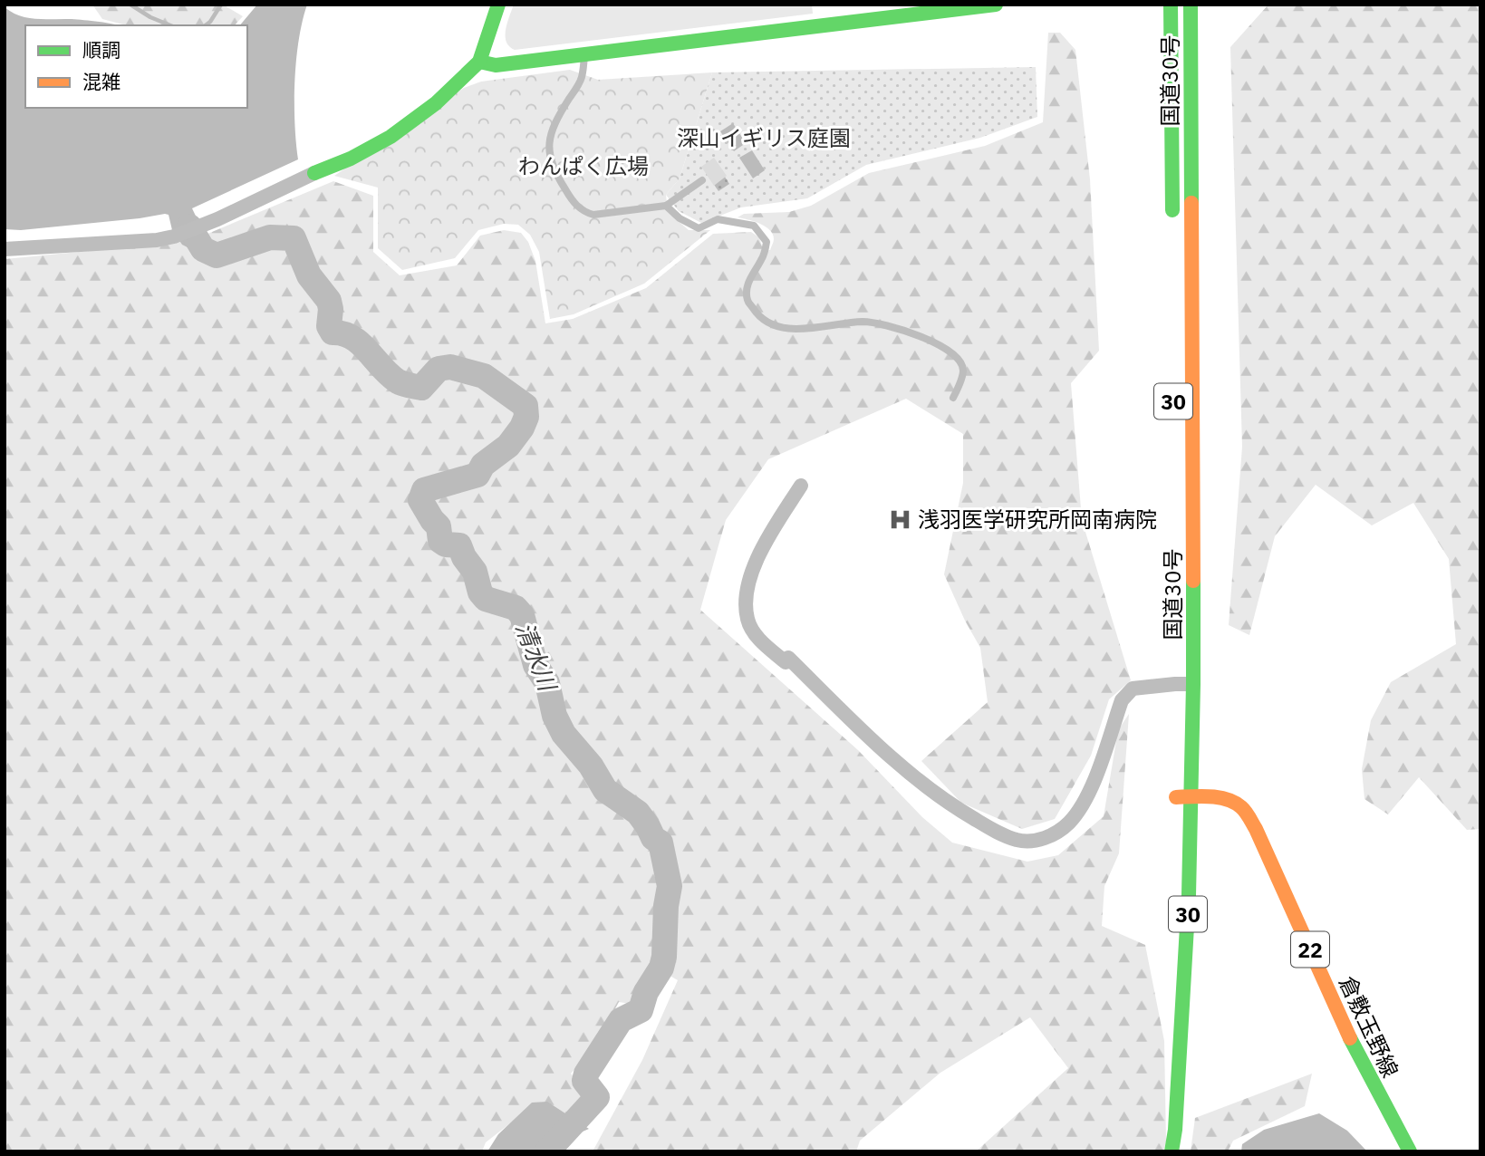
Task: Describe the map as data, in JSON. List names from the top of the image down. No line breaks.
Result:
{"streets":{"main road":["国道30号","30","22","倉敷玉野線"]},"crossings":[["国道30号","倉敷玉野線"]],"water":["清水川"],"parks":["深山イギリス庭園","わんぱく広場"],"places":{"hospital":["浅羽医学研究所岡南病院"]},"legend":["順調","混雑"]}
